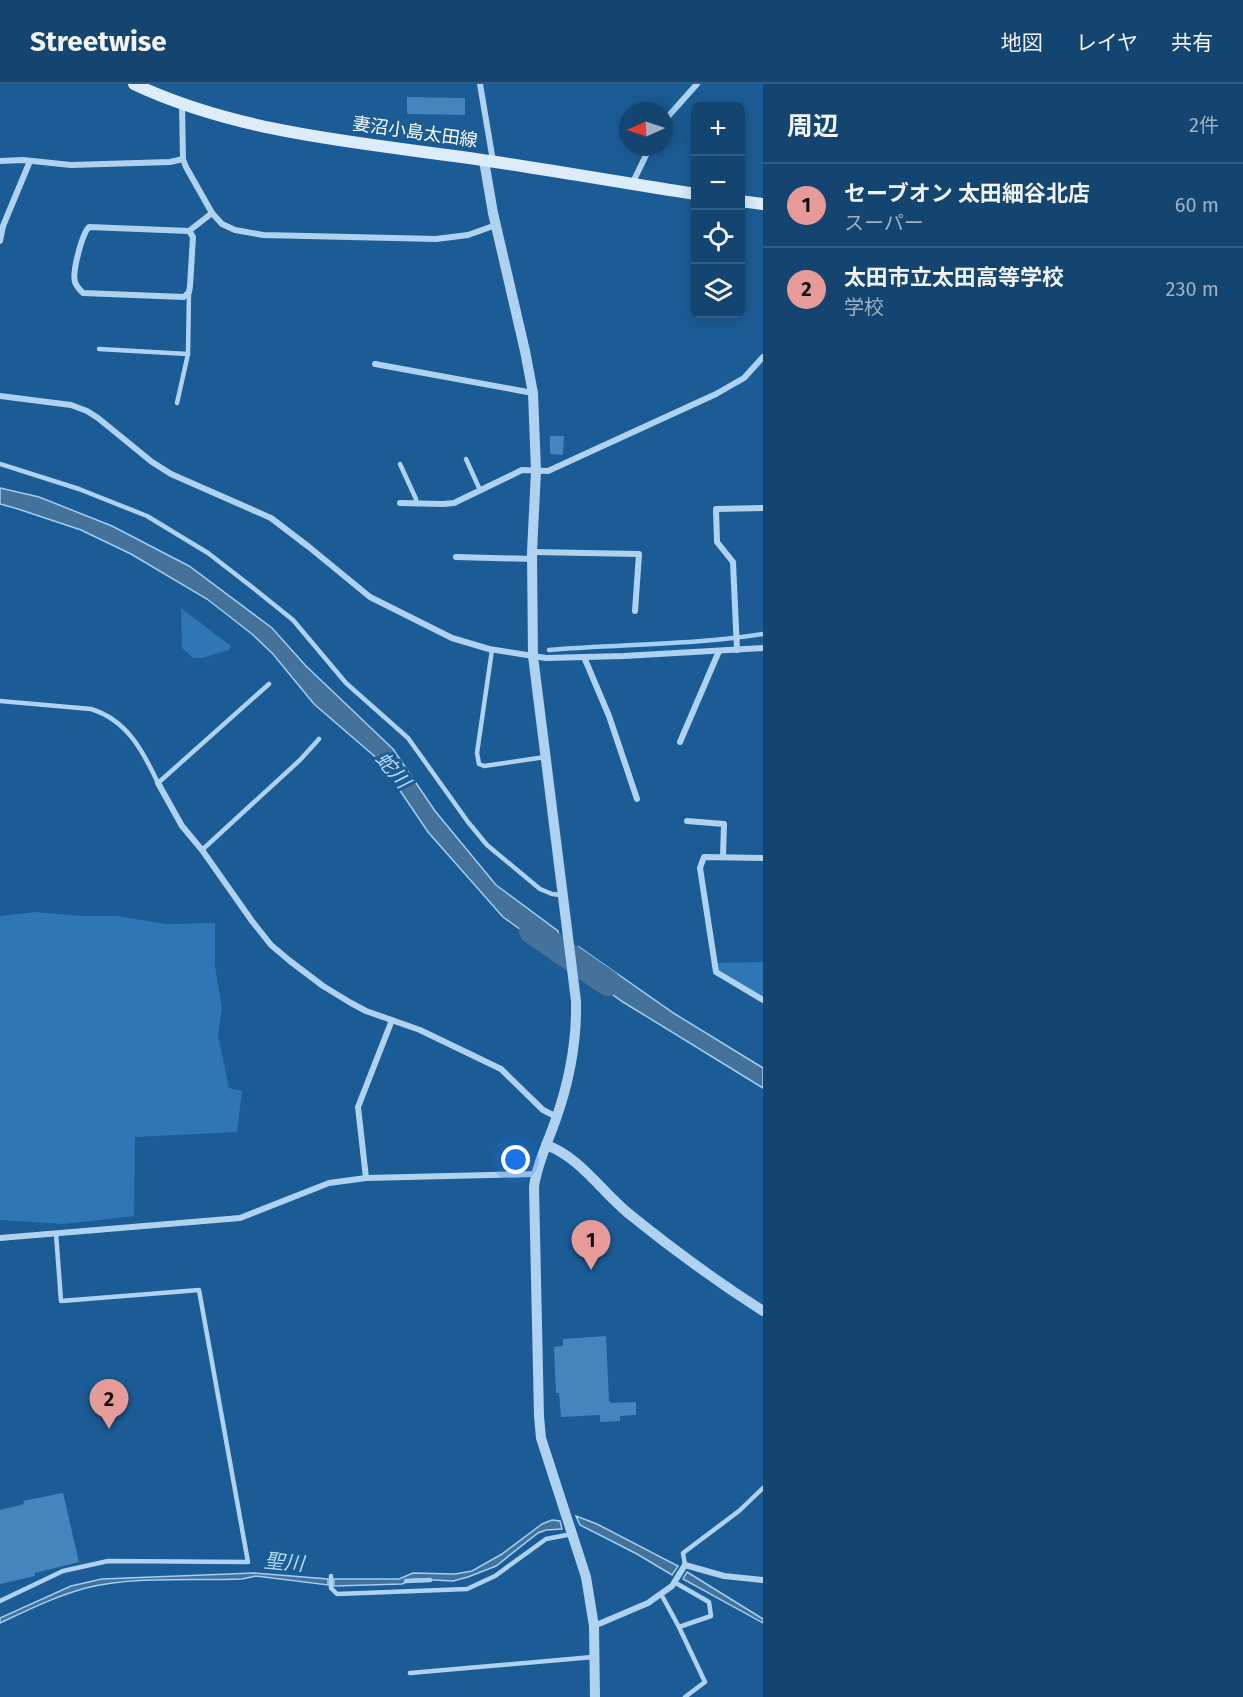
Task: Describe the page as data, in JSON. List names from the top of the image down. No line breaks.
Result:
{"streets":{"main road":["妻沼小島太田線"]},"water":["蛇川","聖川"],"north":"left","page":{"header":"Streetwise","nav":["地図","レイヤ","共有"],"heading":["周辺","2件"],"map_buttons":["+","−"],"list":[{"mark":"1","name":"セーブオン 太田細谷北店","note":"スーパー","value":"60 m"},{"mark":"2","name":"太田市立太田高等学校","note":"学校","value":"230 m"}],"pins":["1","2"]}}
